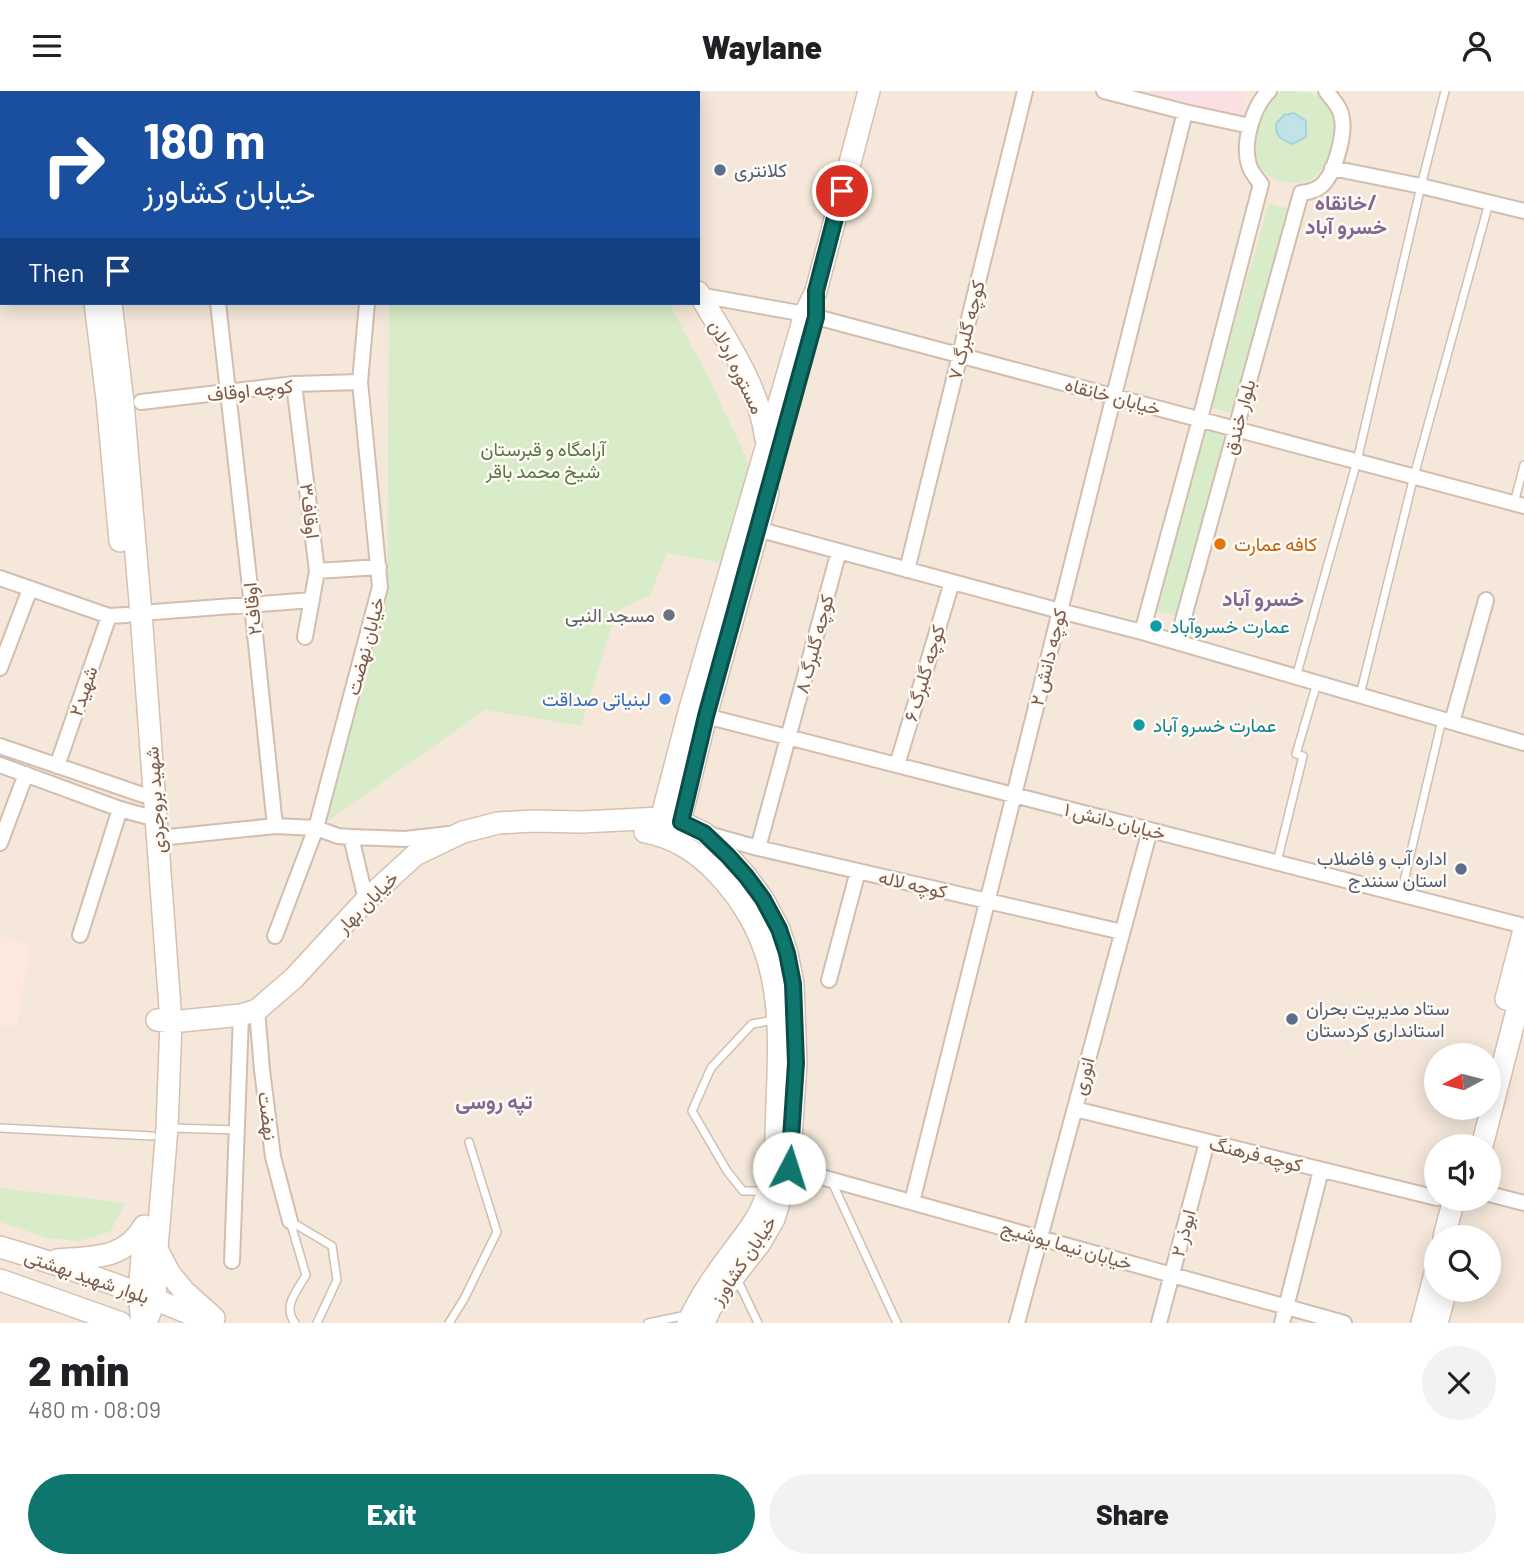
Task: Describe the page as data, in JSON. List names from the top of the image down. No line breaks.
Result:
{"streets":{"street":["کوچه گلبرگ ۷","مستوره اردلان","کوچه اوقاف","خیابان خانقاه","بلوار خندق","اوقاف۳","اوقاف۲","کوچه گلبرگ ۸","خیابان نهضت","کوچه دانش ۲","کوچه گلبرگ ۶","شهید۲","شهید بروجردی","خیابان دانش ۱","کوچه لاله","خیابان بهار","انوری","نهضت","کوچه فرهنگ","ابوذر ۲","خیابان نیما یوشیج","خیابان کشاورز","بلوار شهید بهشتی"]},"crossings":[["کوچه گلبرگ ۷","خیابان خانقاه"],["کوچه اوقاف","اوقاف۳"],["کوچه اوقاف","اوقاف۲"],["کوچه اوقاف","خیابان نهضت"],["خیابان خانقاه","بلوار خندق"],["خیابان خانقاه","کوچه دانش ۲"],["کوچه گلبرگ ۸","خیابان دانش ۱"],["کوچه گلبرگ ۸","کوچه لاله"],["کوچه دانش ۲","خیابان دانش ۱"],["کوچه دانش ۲","کوچه لاله"],["کوچه دانش ۲","خیابان نیما یوشیج"],["کوچه گلبرگ ۶","خیابان دانش ۱"],["شهید۲","شهید بروجردی"],["شهید بروجردی","نهضت"],["شهید بروجردی","بلوار شهید بهشتی"],["خیابان دانش ۱","انوری"],["کوچه لاله","انوری"],["کوچه لاله","خیابان کشاورز"],["خیابان بهار","نهضت"],["خیابان بهار","خیابان کشاورز"],["انوری","کوچه فرهنگ"],["انوری","خیابان نیما یوشیج"],["کوچه فرهنگ","ابوذر ۲"],["ابوذر ۲","خیابان نیما یوشیج"],["خیابان نیما یوشیج","خیابان کشاورز"]],"districts":["خانقاه/ خسرو آباد","خسرو آباد","تپه روسی"],"parks":["آرامگاه و قبرستان شیخ محمد باقر"],"places":["کلانتری","کافه عمارت","مسجد النبی","عمارت خسروآباد","لبنیاتی ‌صداقت","عمارت خسرو آباد","اداره آب و فاضلاب استان سنندج","ستاد مدیریت بحران استانداری کردستان"],"north":"left","page":{"header":"Waylane","turn":["180 m","خیابان کشاورز"],"then":"Then","heading":["2 min","480 m · 08:09"],"buttons":["Exit","Share"]}}
